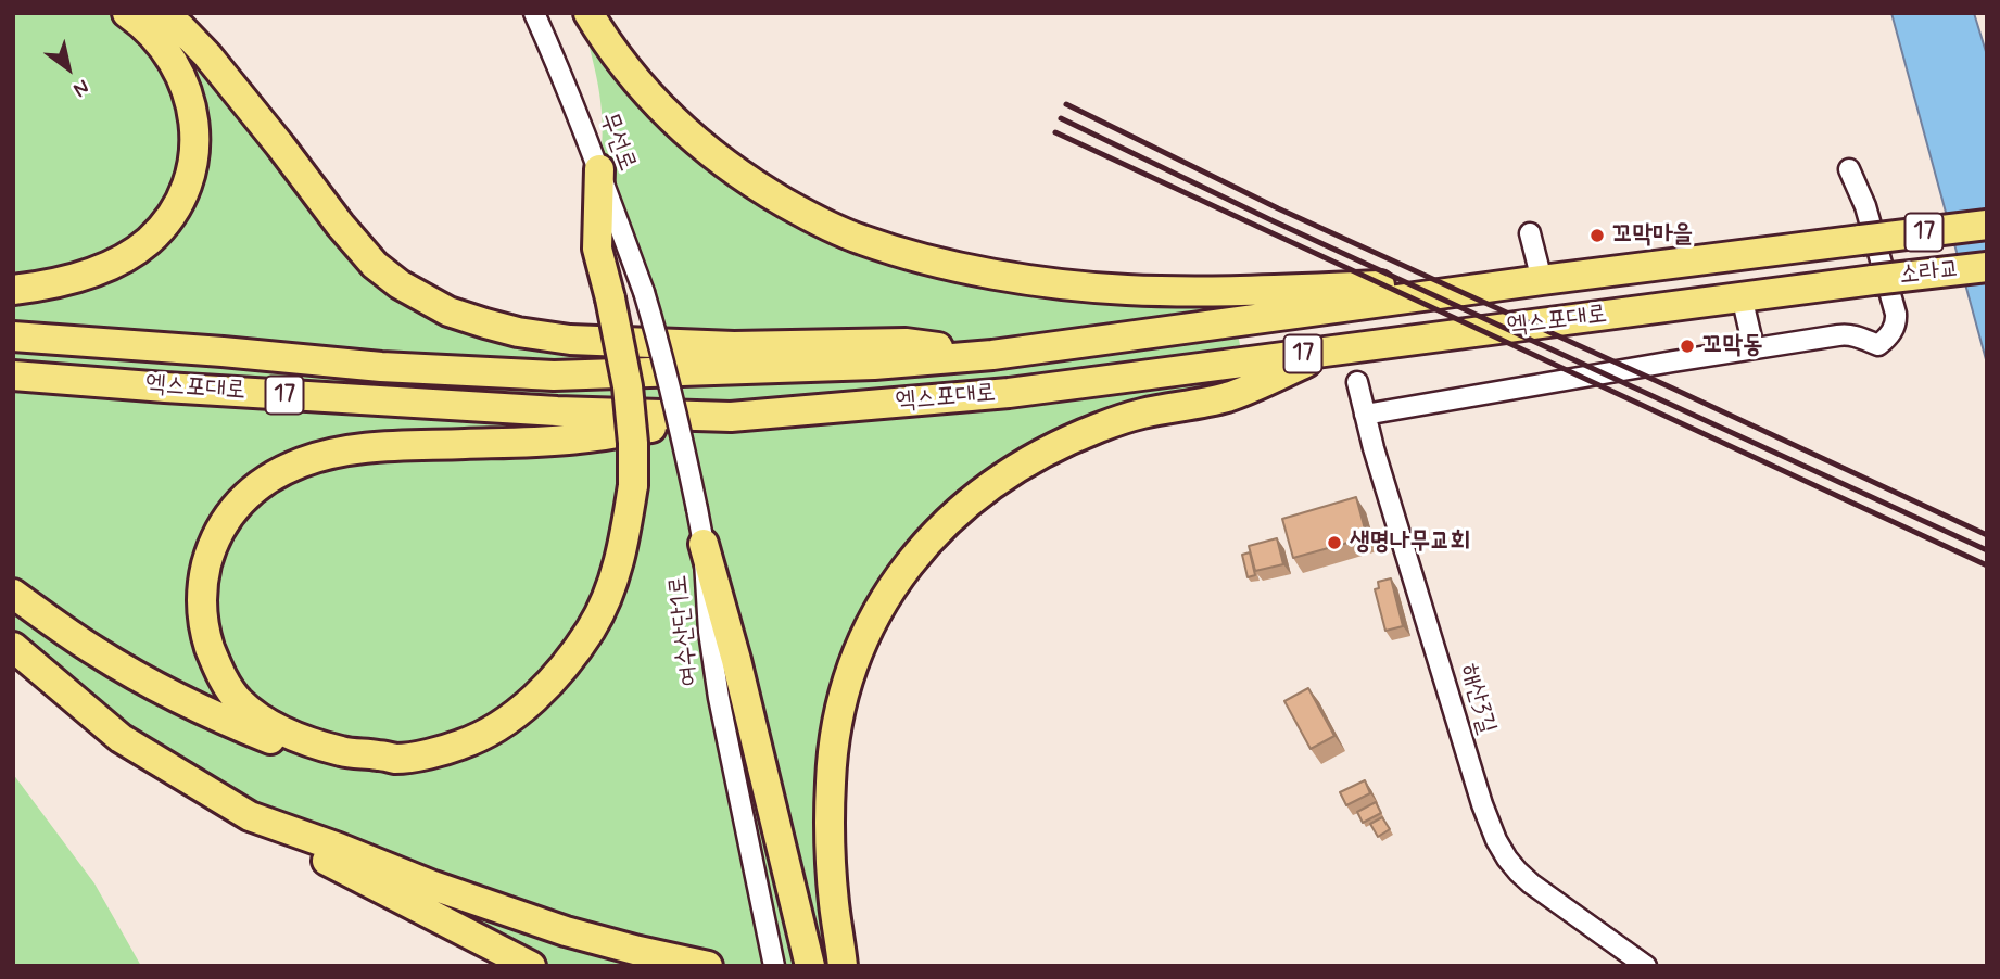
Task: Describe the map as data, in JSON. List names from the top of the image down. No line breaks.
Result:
{"streets":{"highway":["17","소라교","엑스포대로"],"street":["무선로","여수산단1로","해산3길"]},"crossings":[["무선로","여수산단1로"],["소라교","엑스포대로"]],"places":["꼬막마을","꼬막동","생명나무교회"],"north":"bottom right"}
